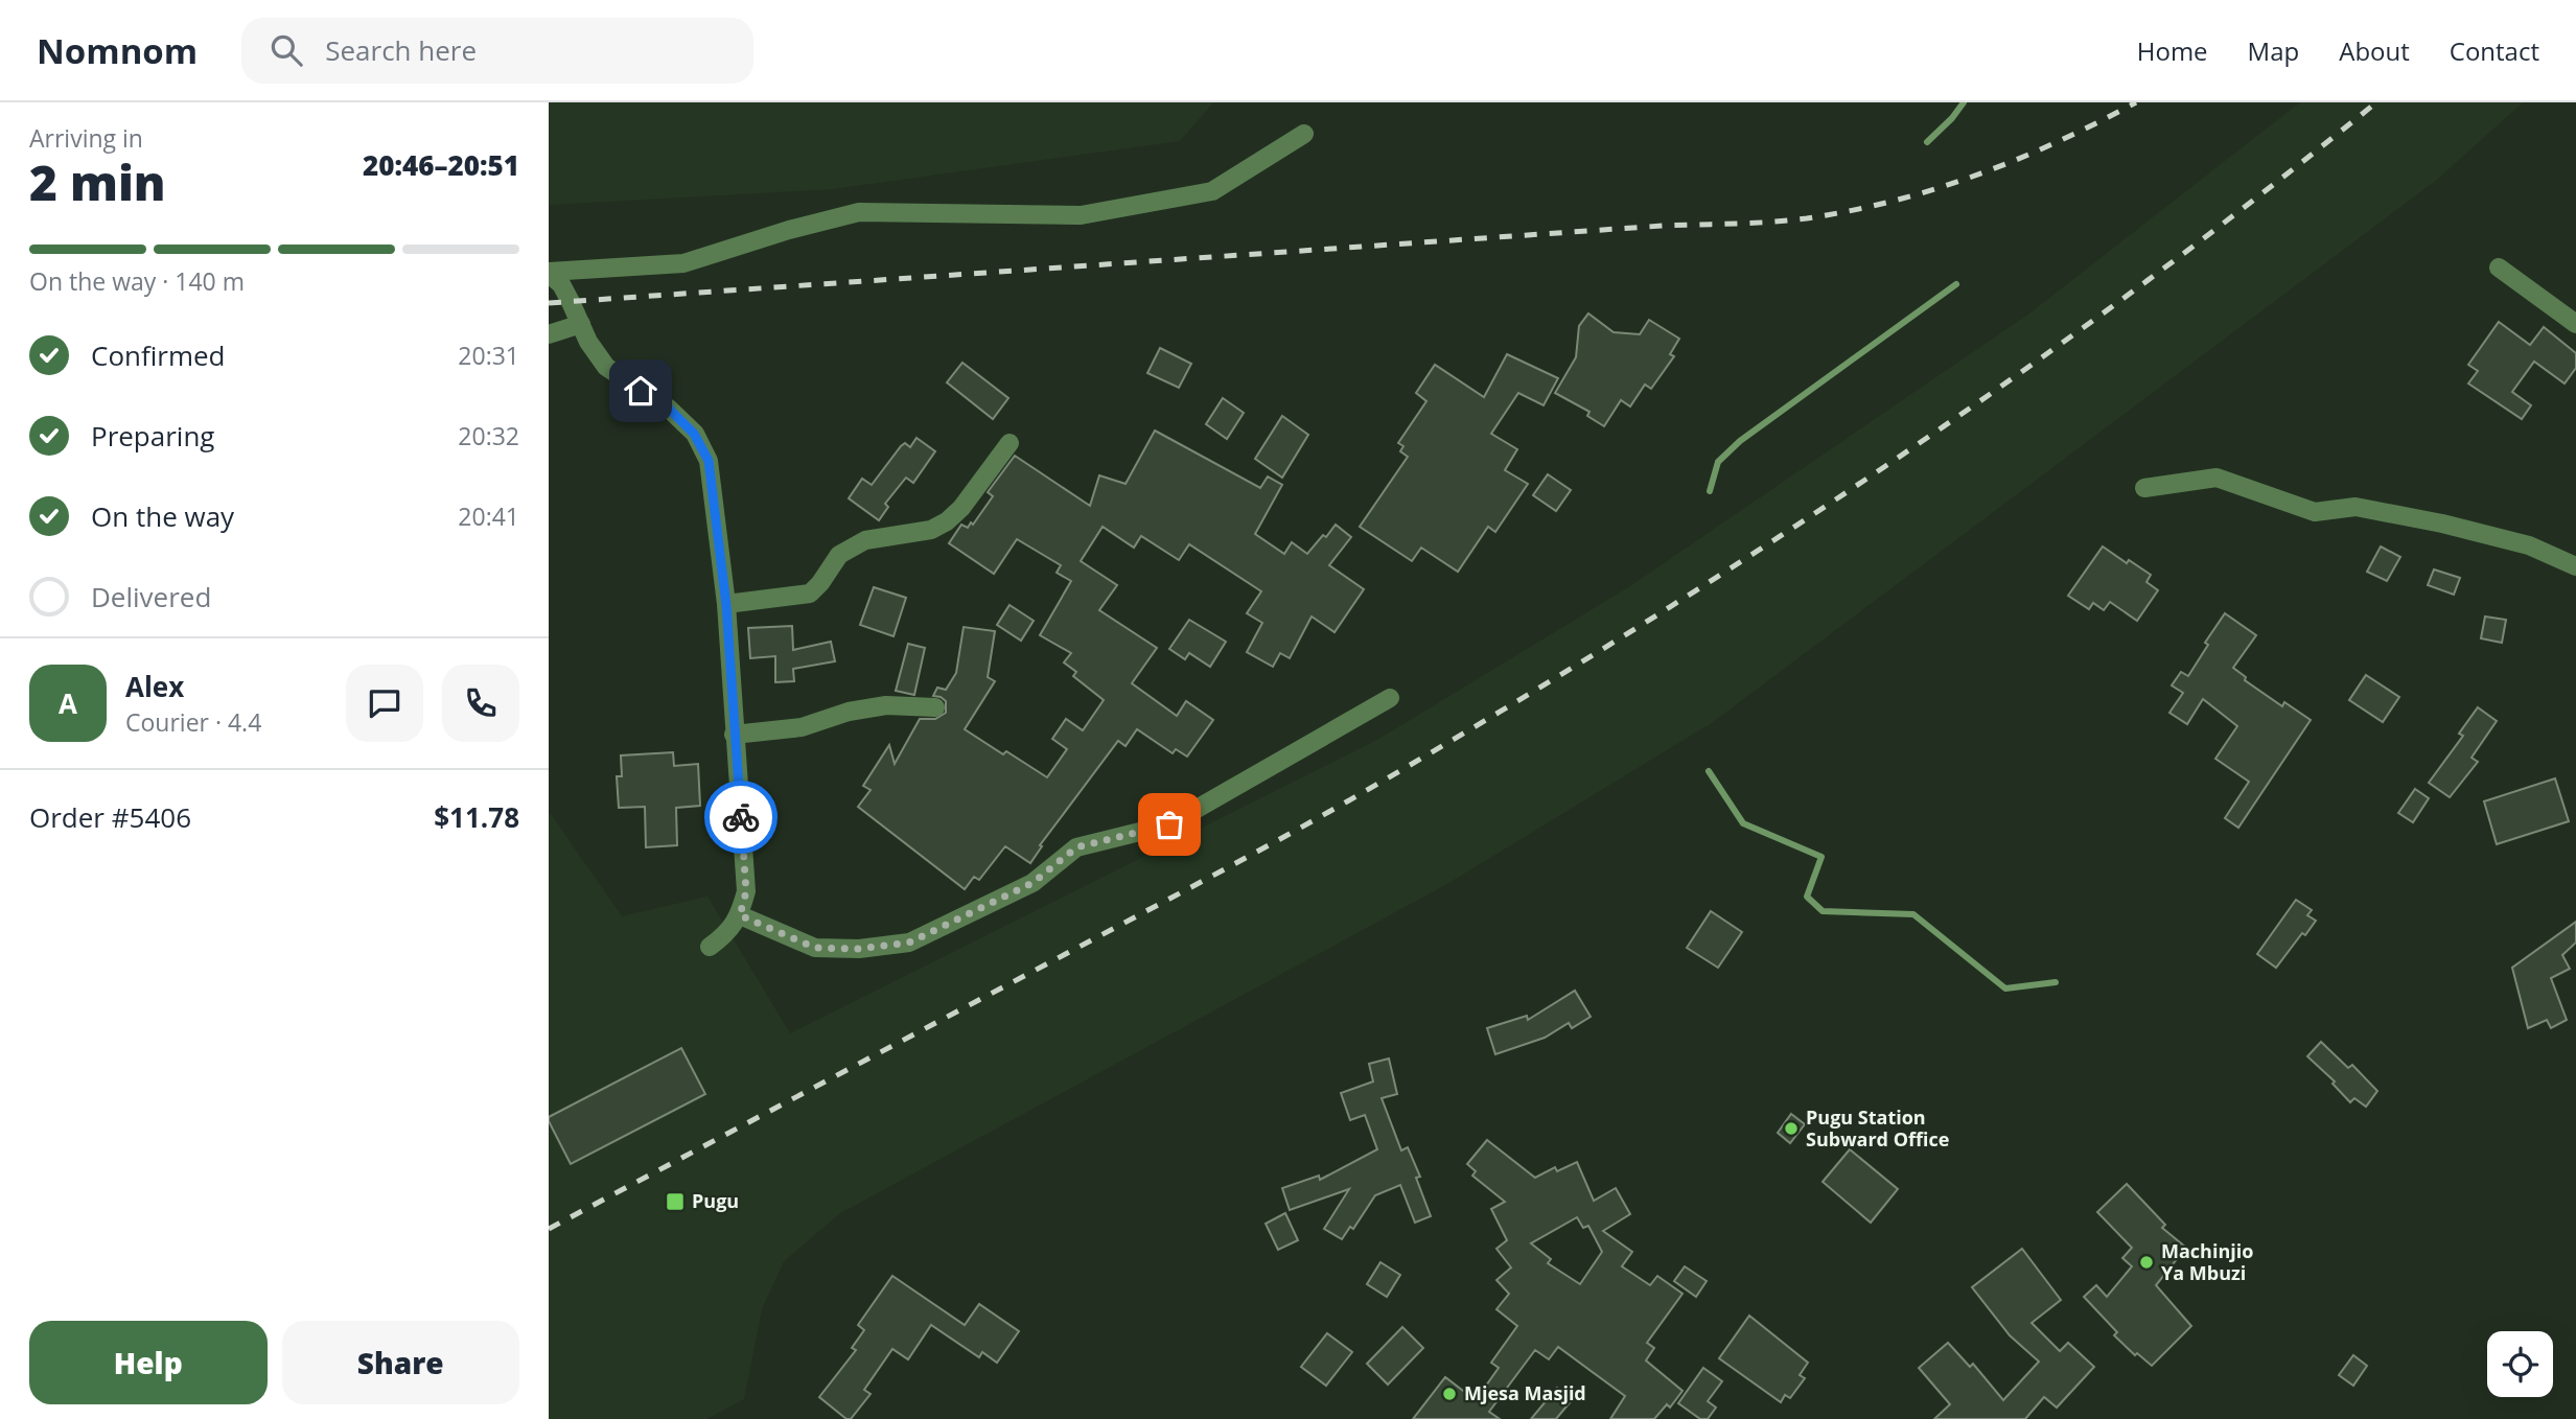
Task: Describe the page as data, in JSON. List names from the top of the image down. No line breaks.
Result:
{"places":{"other":["Pugu Station Subward Office","Machinjio Ya Mbuzi","Mjesa Masjid"],"transit":["Pugu"]},"page":{"header":"Nomnom","search":"Search here","nav":["Home","Map","About","Contact"],"heading":["2 min","Arriving in","20:46–20:51"],"panel":["Alex","Courier · 4.4","Order #5406","$11.78"],"bar":"On the way · 140 m","list":[["Confirmed","20:31"],["Preparing","20:32"],["On the way","20:41"],"Delivered"],"round":"A","buttons":["Help","Share"]}}
